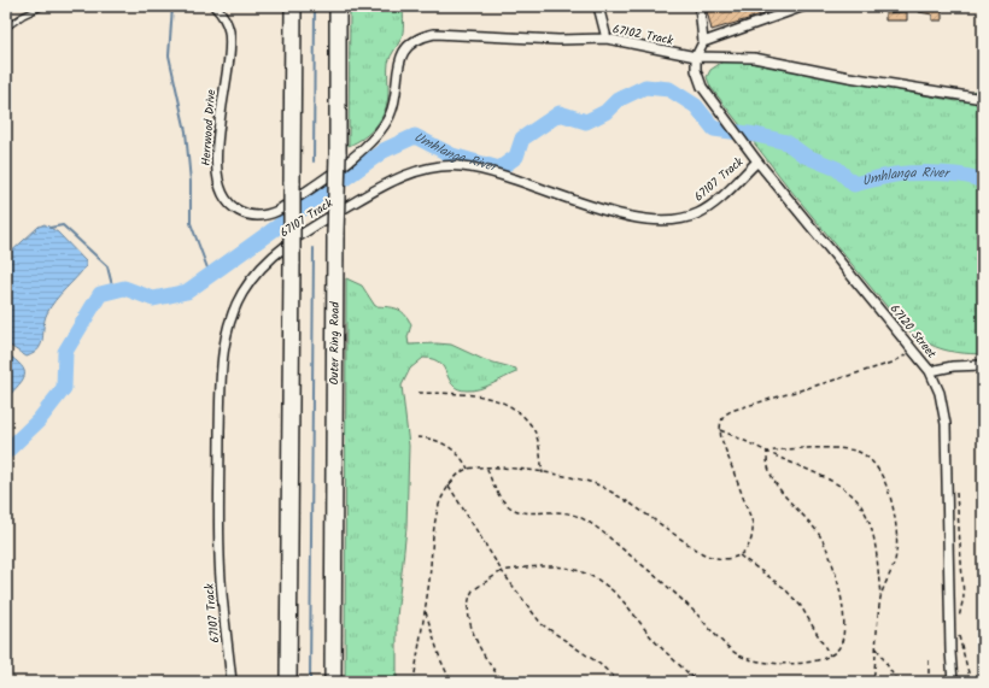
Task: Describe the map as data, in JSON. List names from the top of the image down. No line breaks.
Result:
{"streets":{"highway":["Outer Ring Road"],"street":["67102 Track","Herrwood Drive","67107 Track","67120 Street"]},"crossings":[["67102 Track","Herrwood Drive"],["67102 Track","67120 Street"],["67102 Track","Outer Ring Road"],["Herrwood Drive","Outer Ring Road"],["67107 Track","67120 Street"]],"water":["Umhlanga River"]}
